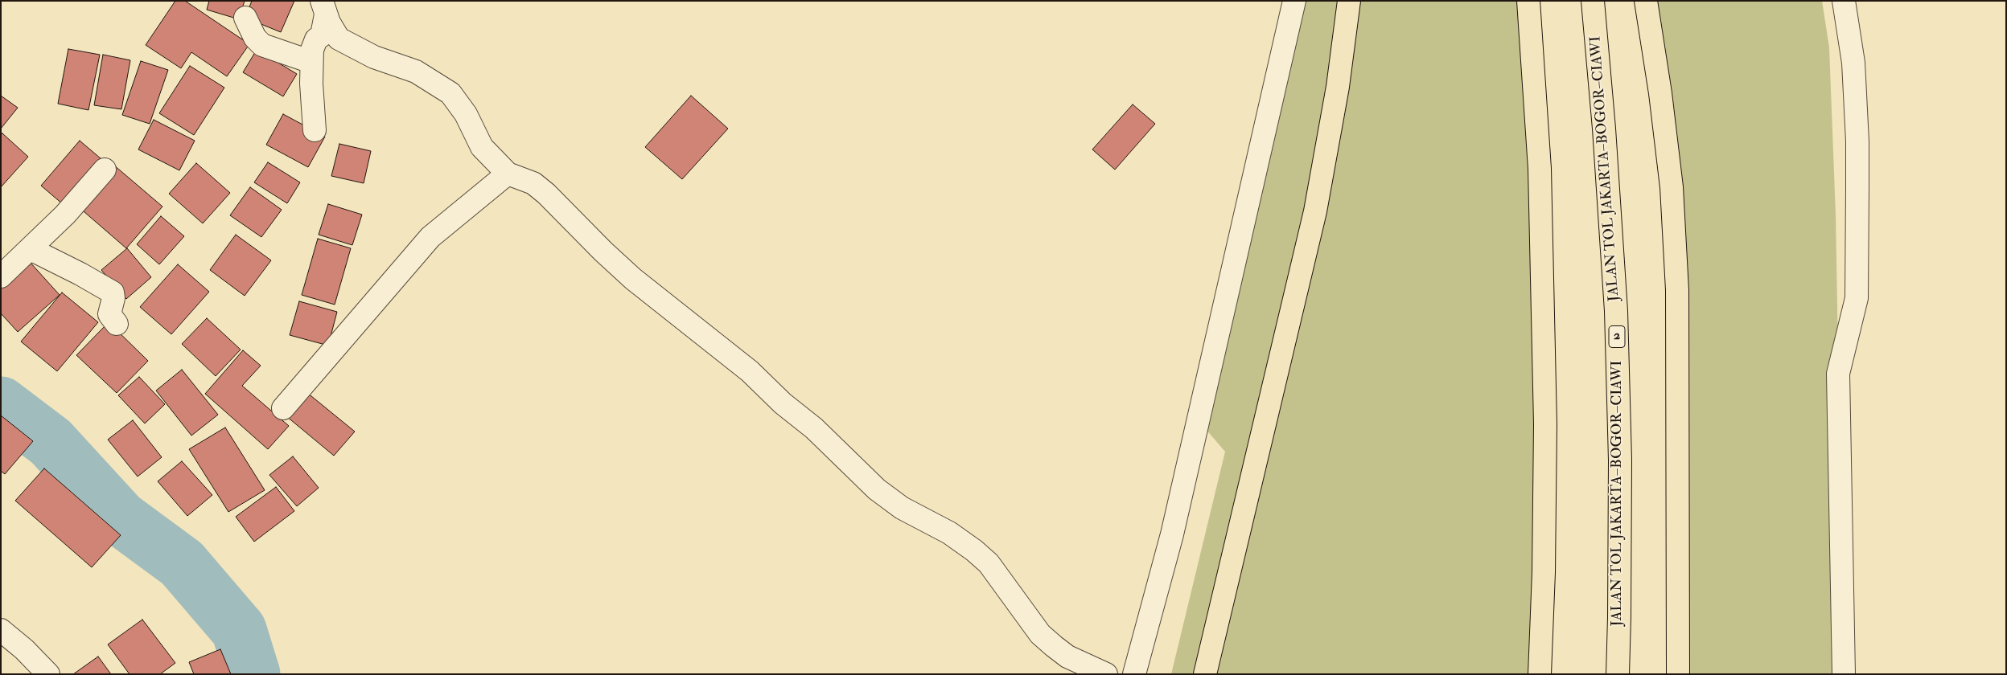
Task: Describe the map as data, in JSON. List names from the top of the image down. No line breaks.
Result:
{"streets":{"highway":["JALAN TOL JAKARTA–BOGOR–CIAWI","2"]}}
